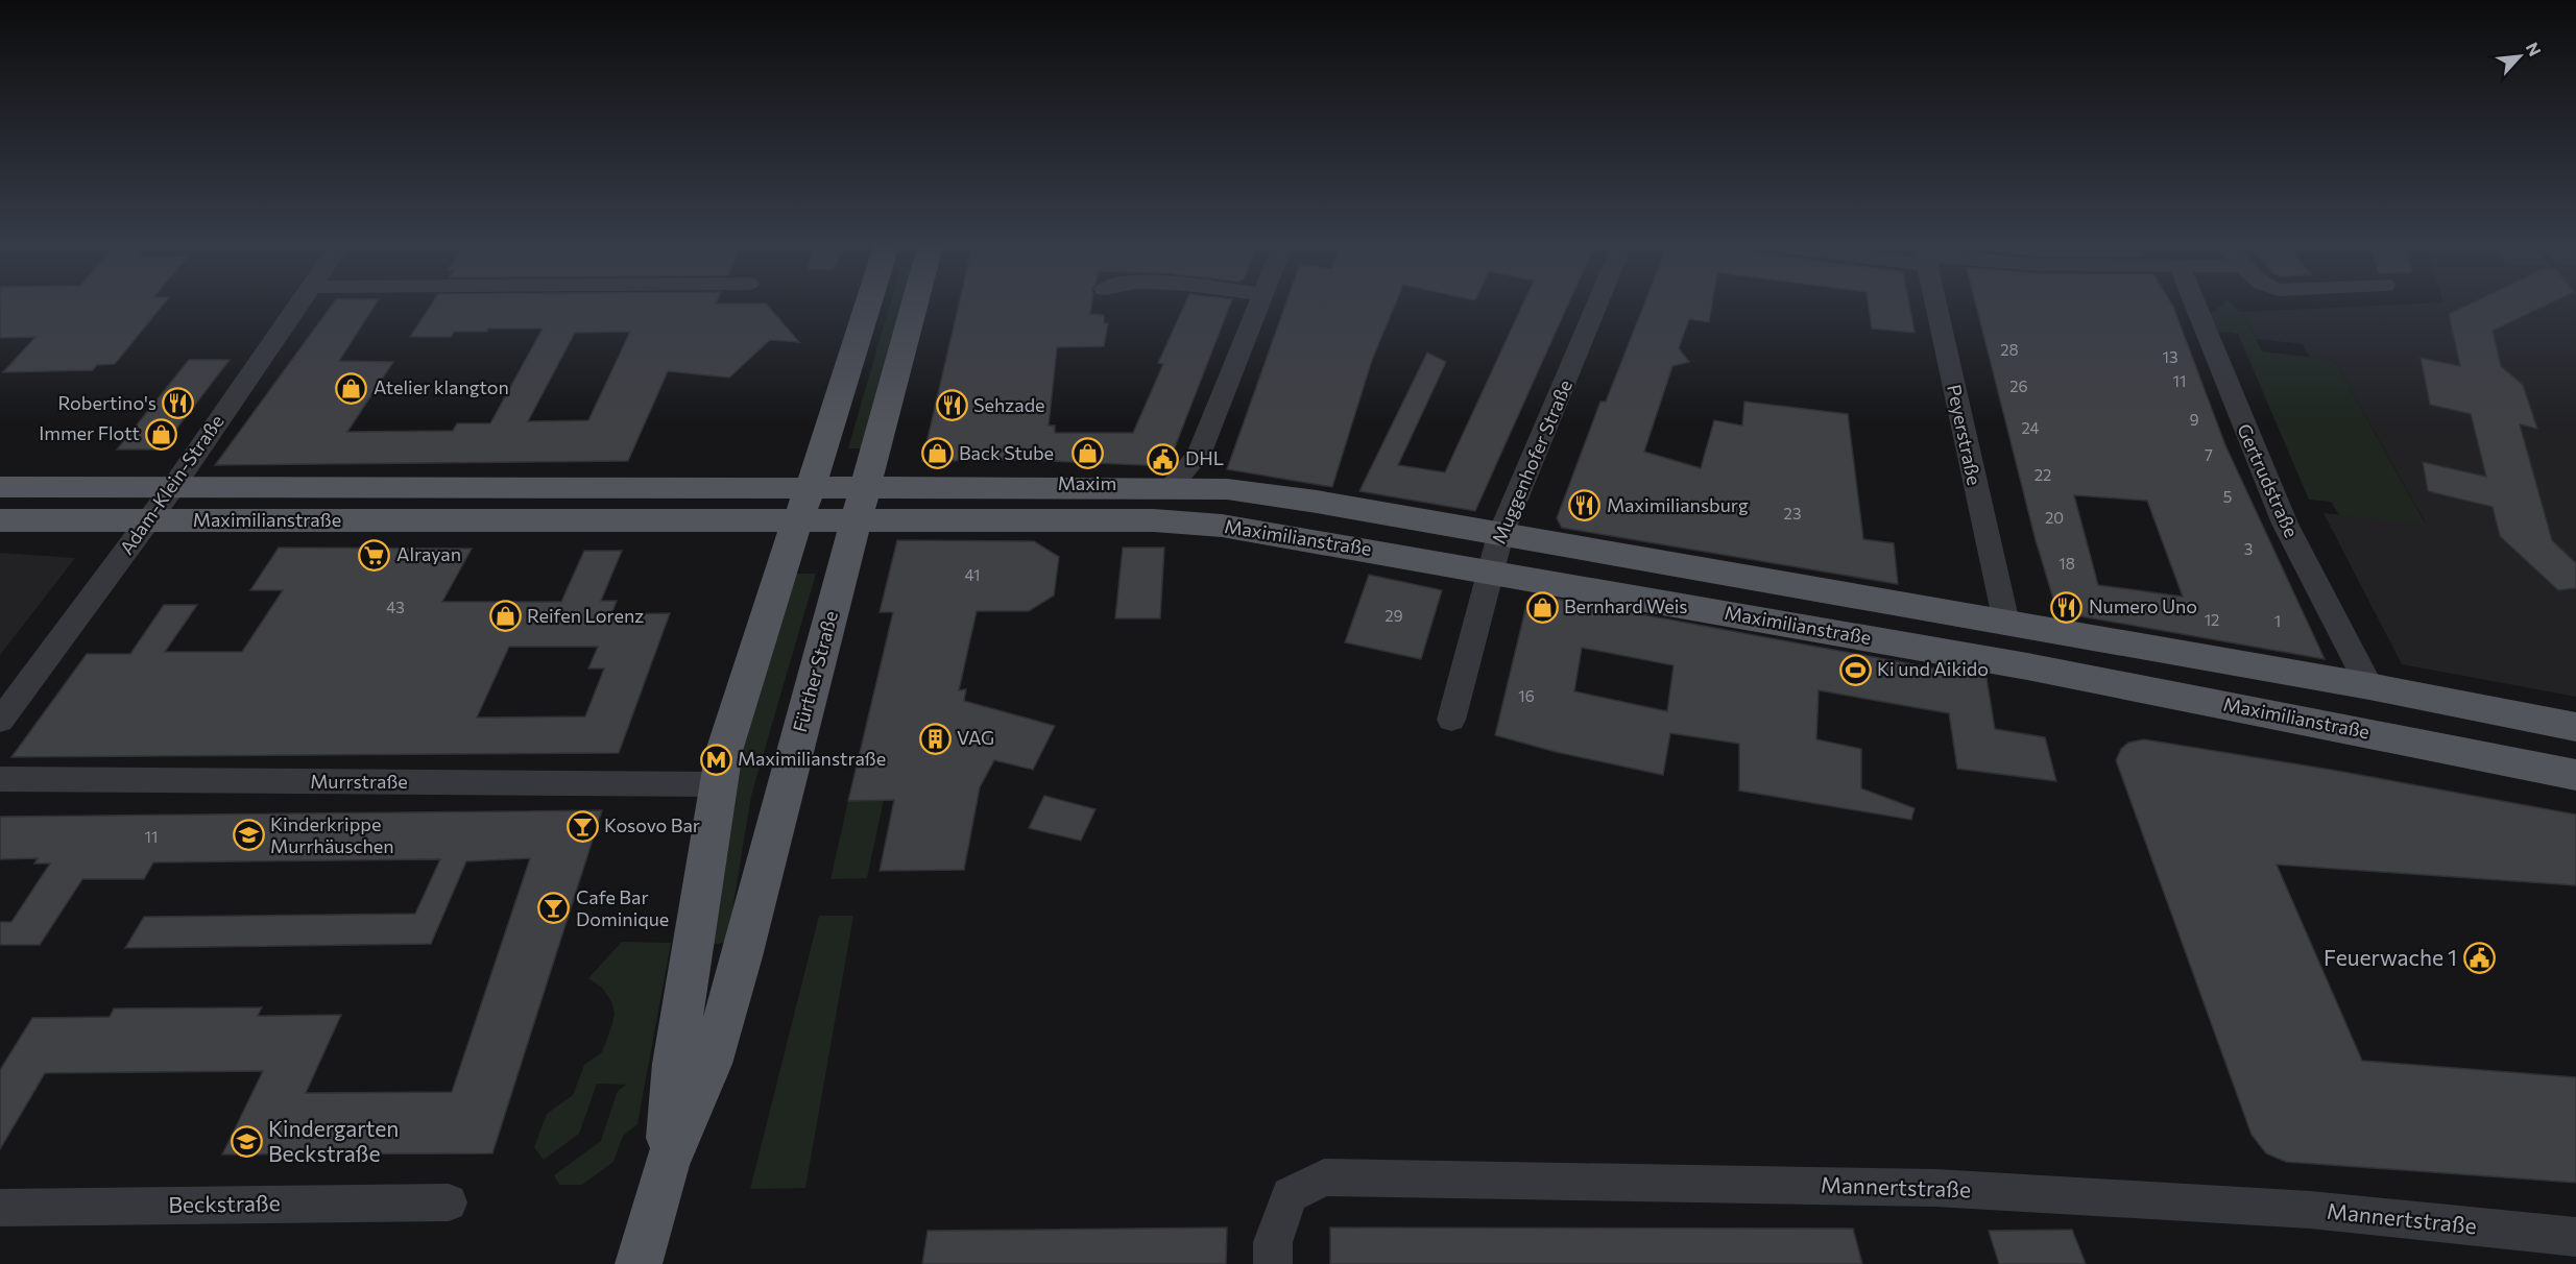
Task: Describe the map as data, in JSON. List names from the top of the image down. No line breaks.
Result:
{"streets":{"main road":["Maximilianstraße","Fürther Straße"],"street":["Peyerstraße","Muggenhofer Straße","Gertrudstraße","Adam-Klein-Straße","Murrstraße","Mannertstraße","Beckstraße"]},"crossings":[["Peyerstraße","Maximilianstraße"],["Muggenhofer Straße","Maximilianstraße"],["Gertrudstraße","Maximilianstraße"],["Adam-Klein-Straße","Maximilianstraße"],["Maximilianstraße","Fürther Straße"],["Fürther Straße","Murrstraße"]],"places":{"shop":["Atelier klangton","Immer Flott","Back Stube","Maxim","Bernhard Weis","Reifen Lorenz"],"restaurant":["Robertino's","Sehzade","Maximiliansburg","Numero Uno"],"public building":["DHL","Feuerwache 1"],"supermarket":["Alrayan"],"sports":["Ki und Aikido"],"building":["VAG"],"metro station":["Maximilianstraße"],"bar":["Kosovo Bar","Cafe Bar Dominique"],"school or university":["Kinderkrippe Murrhäuschen","Kindergarten Beckstraße"]},"house_numbers":["28","13","11","26","9","24","7","22","5","23","20","3","18","41","43","29","12","1","16","11"],"north":"top right"}
